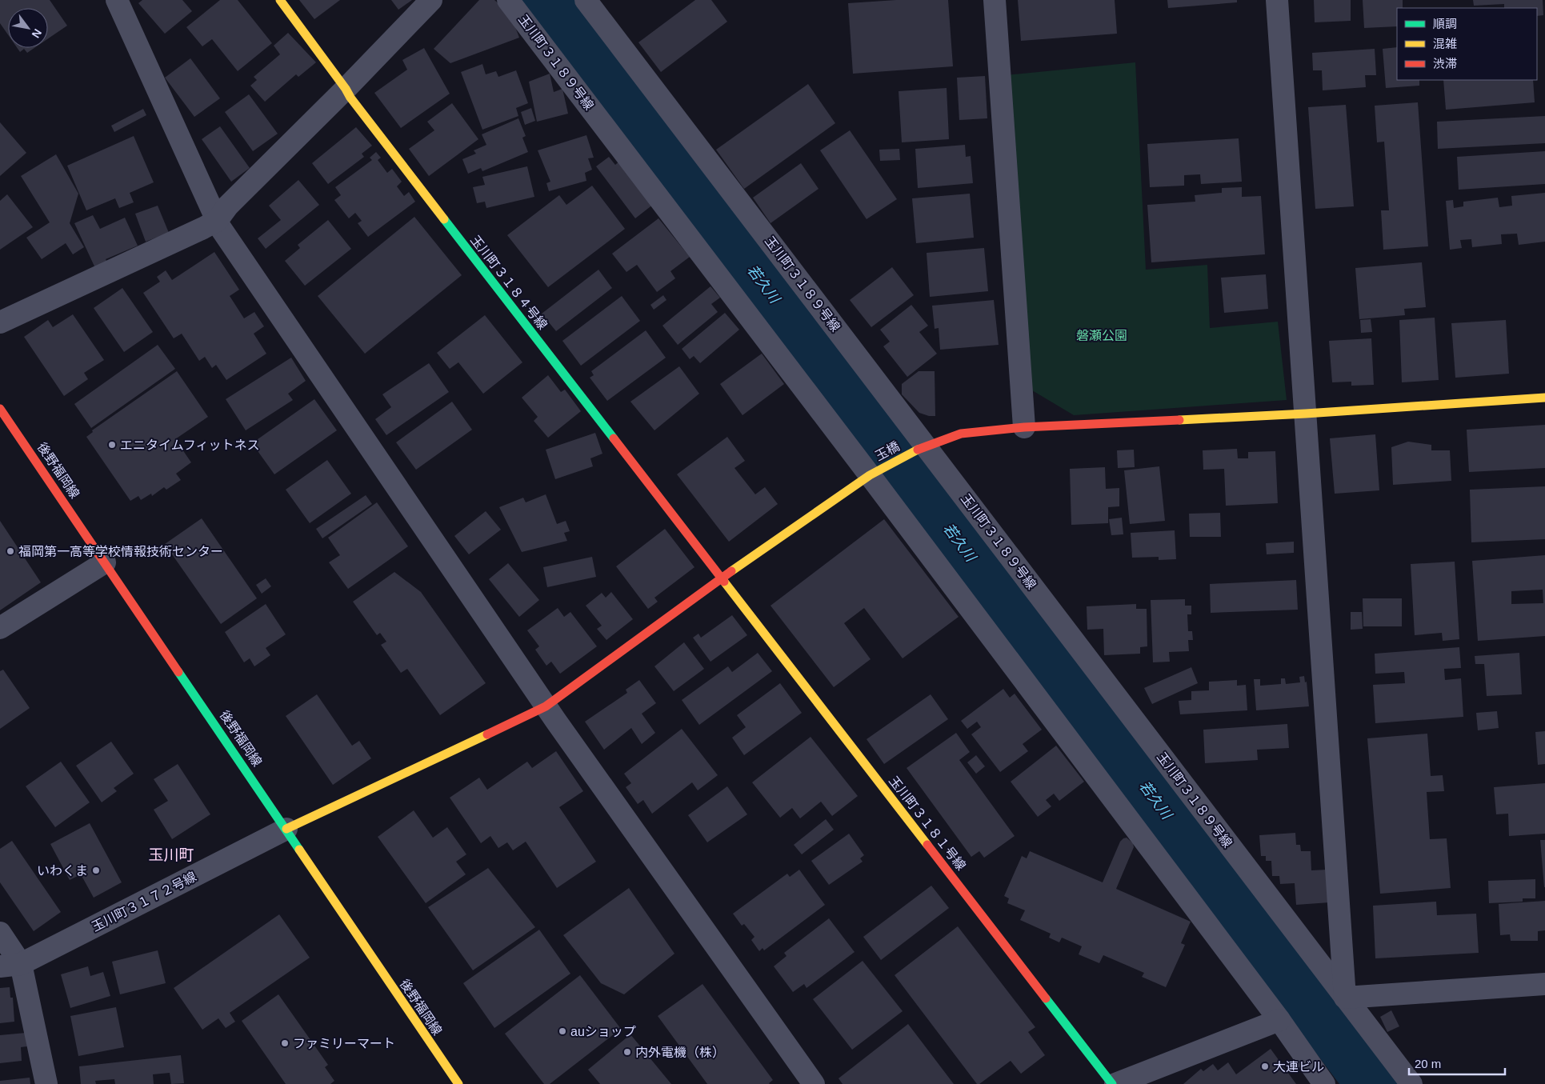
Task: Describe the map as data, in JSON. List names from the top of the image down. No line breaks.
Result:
{"streets":{"street":["玉川町３１８９号線","玉川町３１８４号線","玉橋","後野福岡線","玉川町３１８１号線","玉川町３１７２号線"]},"crossings":[["玉川町３１８９号線","玉橋"],["玉川町３１８４号線","玉橋"],["玉川町３１８４号線","玉川町３１８１号線"],["玉橋","後野福岡線"],["玉橋","玉川町３１８１号線"],["玉橋","玉川町３１７２号線"],["後野福岡線","玉川町３１７２号線"]],"districts":["玉川町"],"water":["若久川"],"parks":["磐瀬公園"],"places":["エニタイムフィットネス","福岡第一高等学校情報技術センター","いわくま","auショップ","ファミリーマート","内外電機（株）","大連ビル"],"legend":["順調","混雑","渋滞"],"scale_bar":"20 m","north":"bottom right"}
